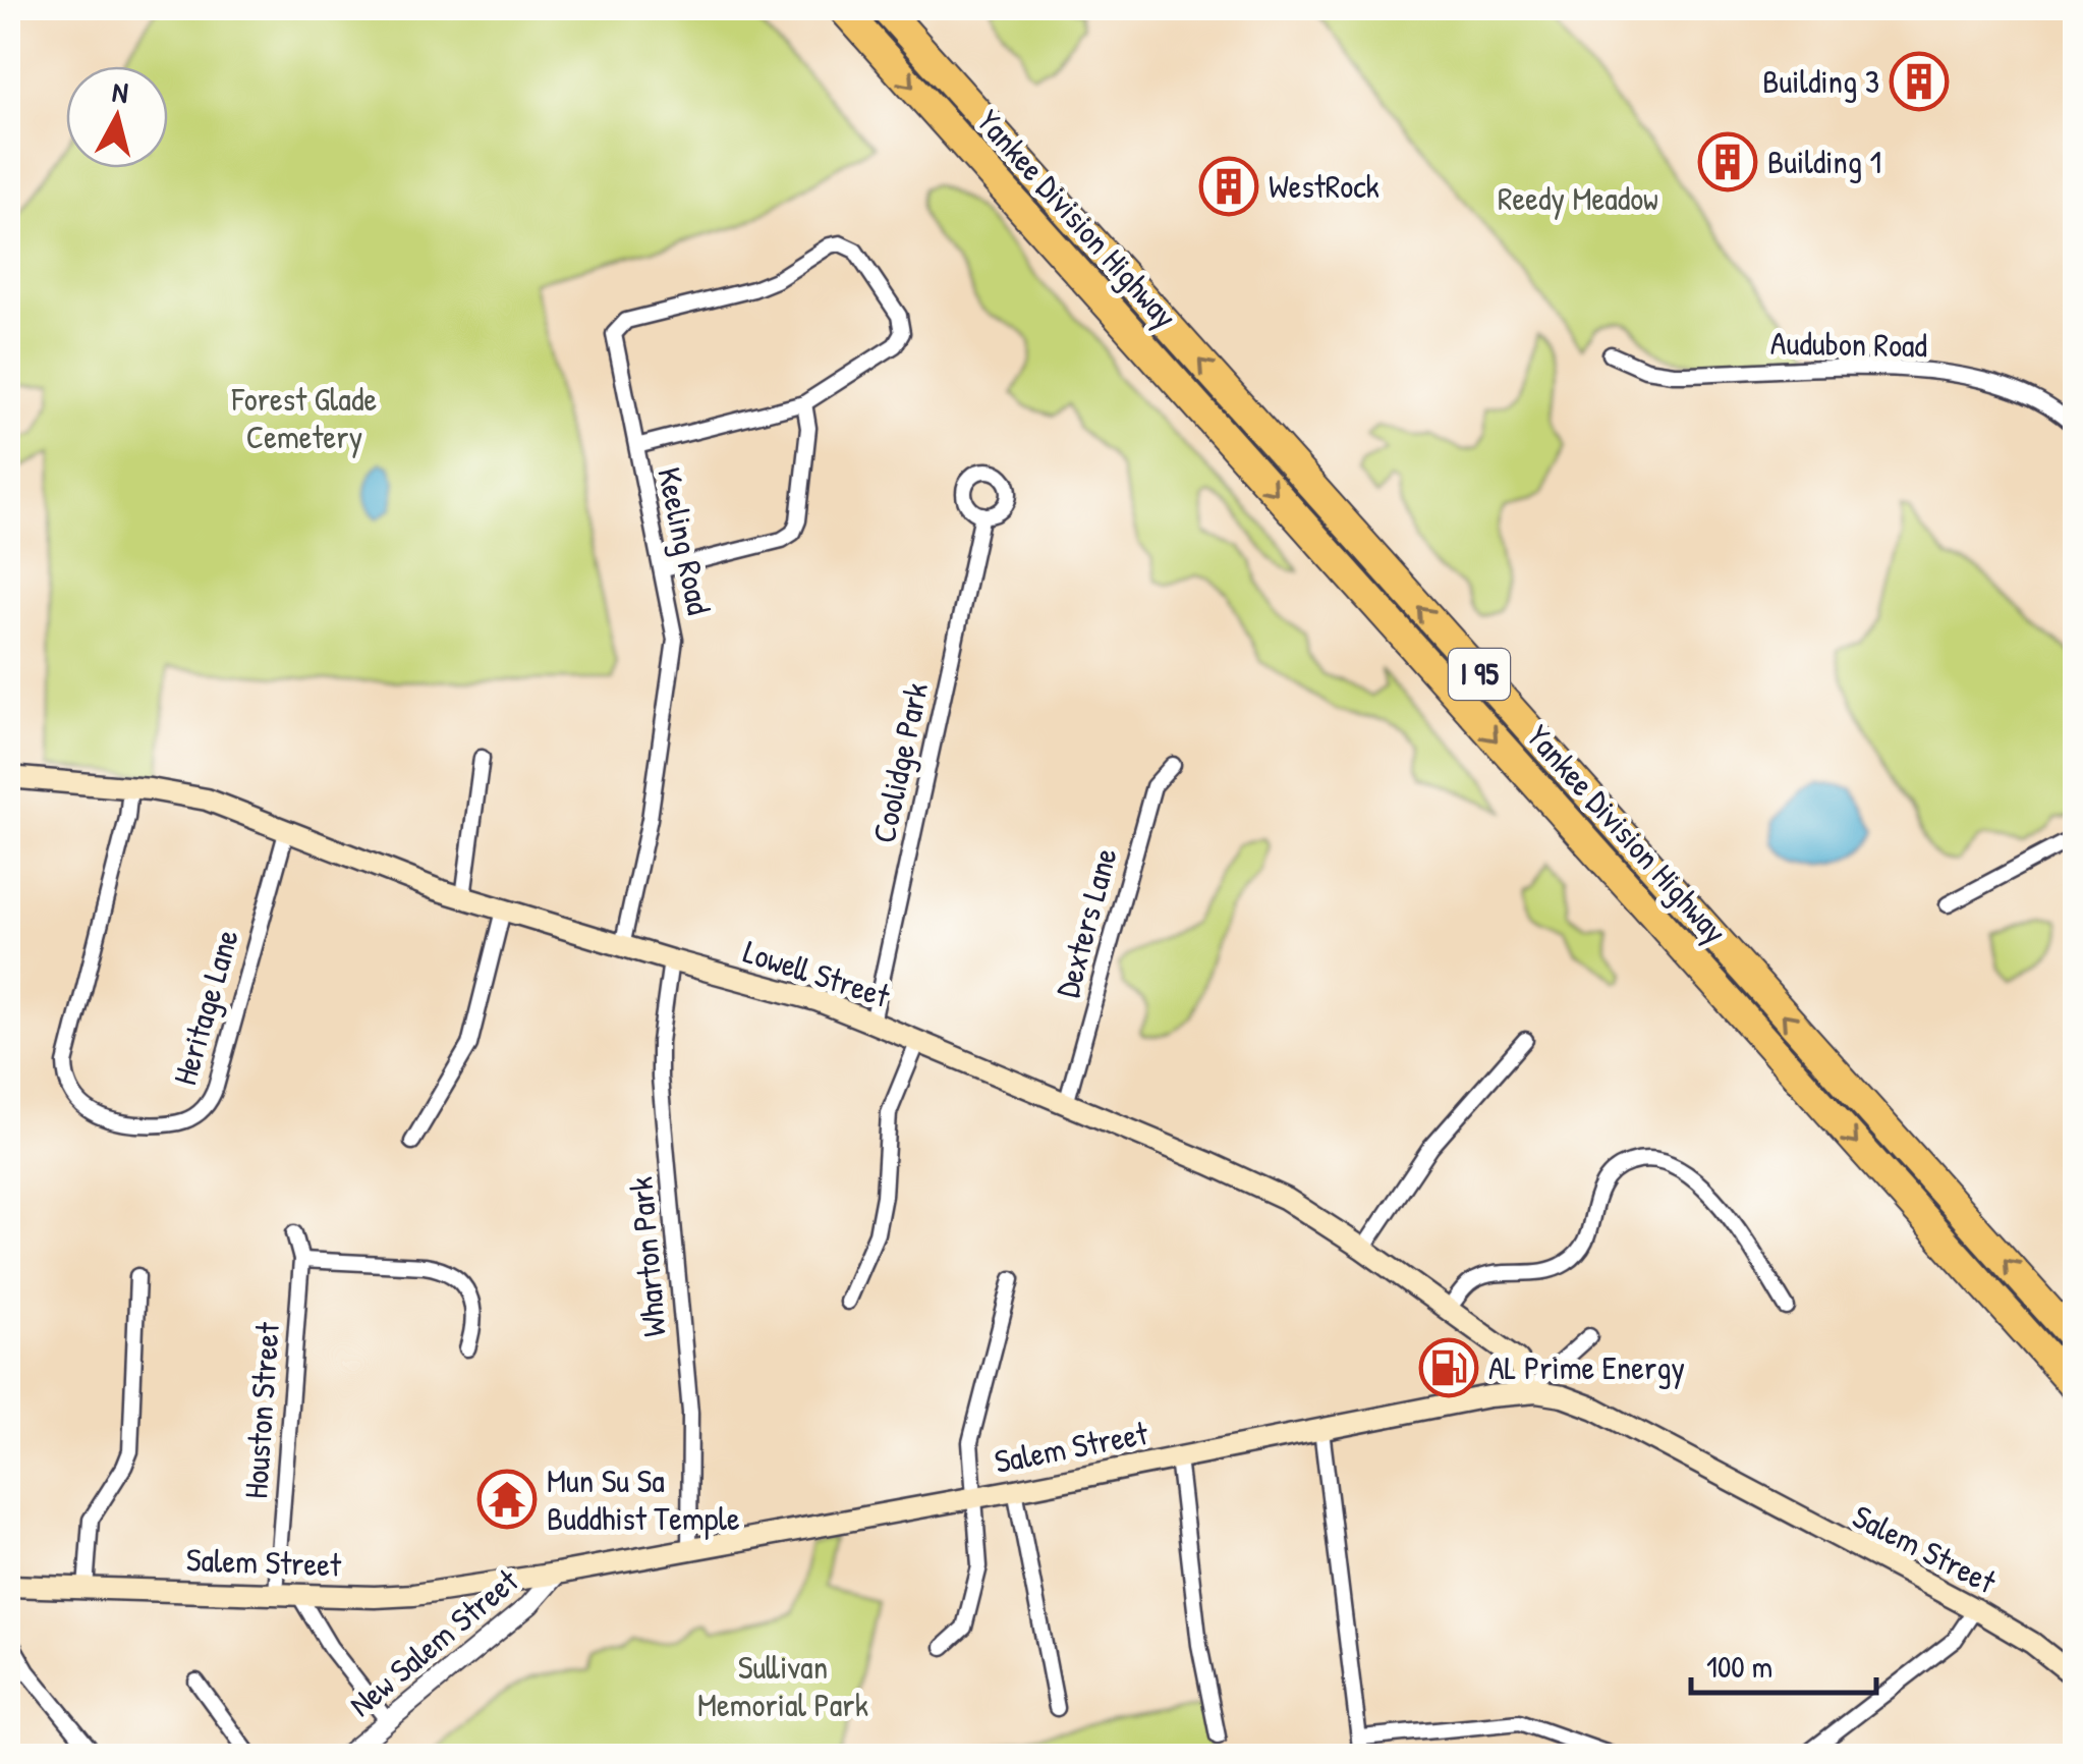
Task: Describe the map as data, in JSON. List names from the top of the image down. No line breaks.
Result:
{"streets":{"highway":["Yankee Division Highway","I 95"],"main road":["Lowell Street","Salem Street"],"street":["Audubon Road","Keeling Road","Coolidge Park","Dexters Lane","Heritage Lane","Wharton Park","Houston Street","New Salem Street"]},"crossings":[["Keeling Road","Lowell Street"],["Coolidge Park","Lowell Street"],["Dexters Lane","Lowell Street"],["Lowell Street","Heritage Lane"],["Lowell Street","Wharton Park"],["Lowell Street","Salem Street"],["Wharton Park","Salem Street"],["Houston Street","Salem Street"],["Salem Street","New Salem Street"]],"parks":["Reedy Meadow","Forest Glade Cemetery","Sullivan Memorial Park"],"places":{"building":["Building 3","Building 1","WestRock"],"fuel station":["AL Prime Energy"],"temple":["Mun Su Sa Buddhist Temple"]},"scale_bar":"100 m","north":"top"}
